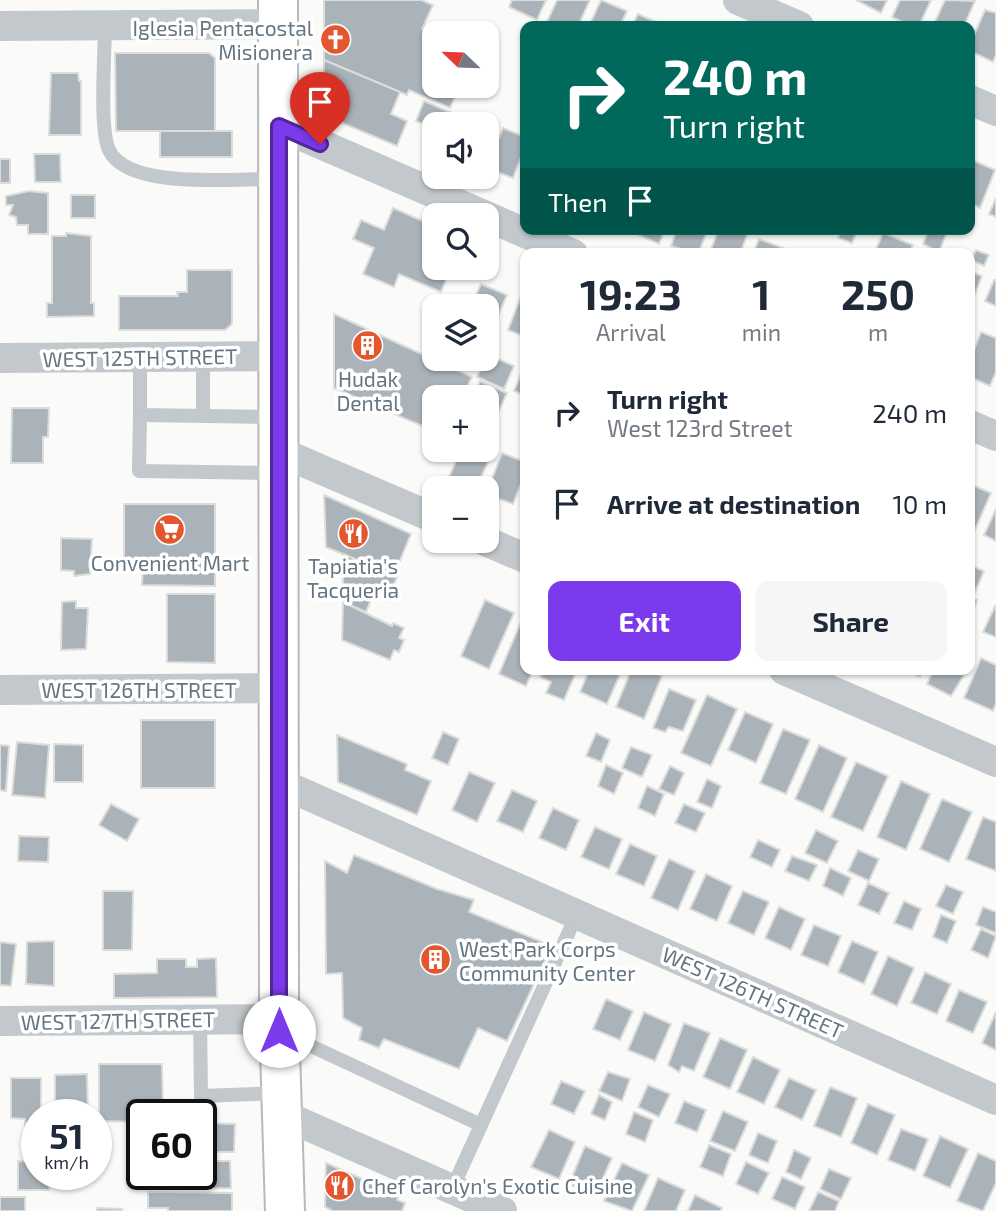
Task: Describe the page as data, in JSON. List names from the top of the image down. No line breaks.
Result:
{"streets":{"street":["WEST 125TH STREET","WEST 126TH STREET","WEST 127TH STREET"]},"places":{"church":["Iglesia Pentacostal Misionera"],"building":["Hudak Dental","West Park Corps Community Center"],"supermarket":["Convenient Mart"],"restaurant":["Tapiatia's Tacqueria","Chef Carolyn's Exotic Cuisine"]},"north":"top left","page":{"map_buttons":["+","−"],"turn":["240 m","Turn right"],"then":"Then","eta":["19:23","Arrival","1","min","250","m"],"list":[{"name":"Turn right","note":"West 123rd Street","value":"240 m"},{"name":"Arrive at destination","value":"10 m"}],"buttons":["Exit","Share"],"speed":"51 km/h","limit":"60"}}
